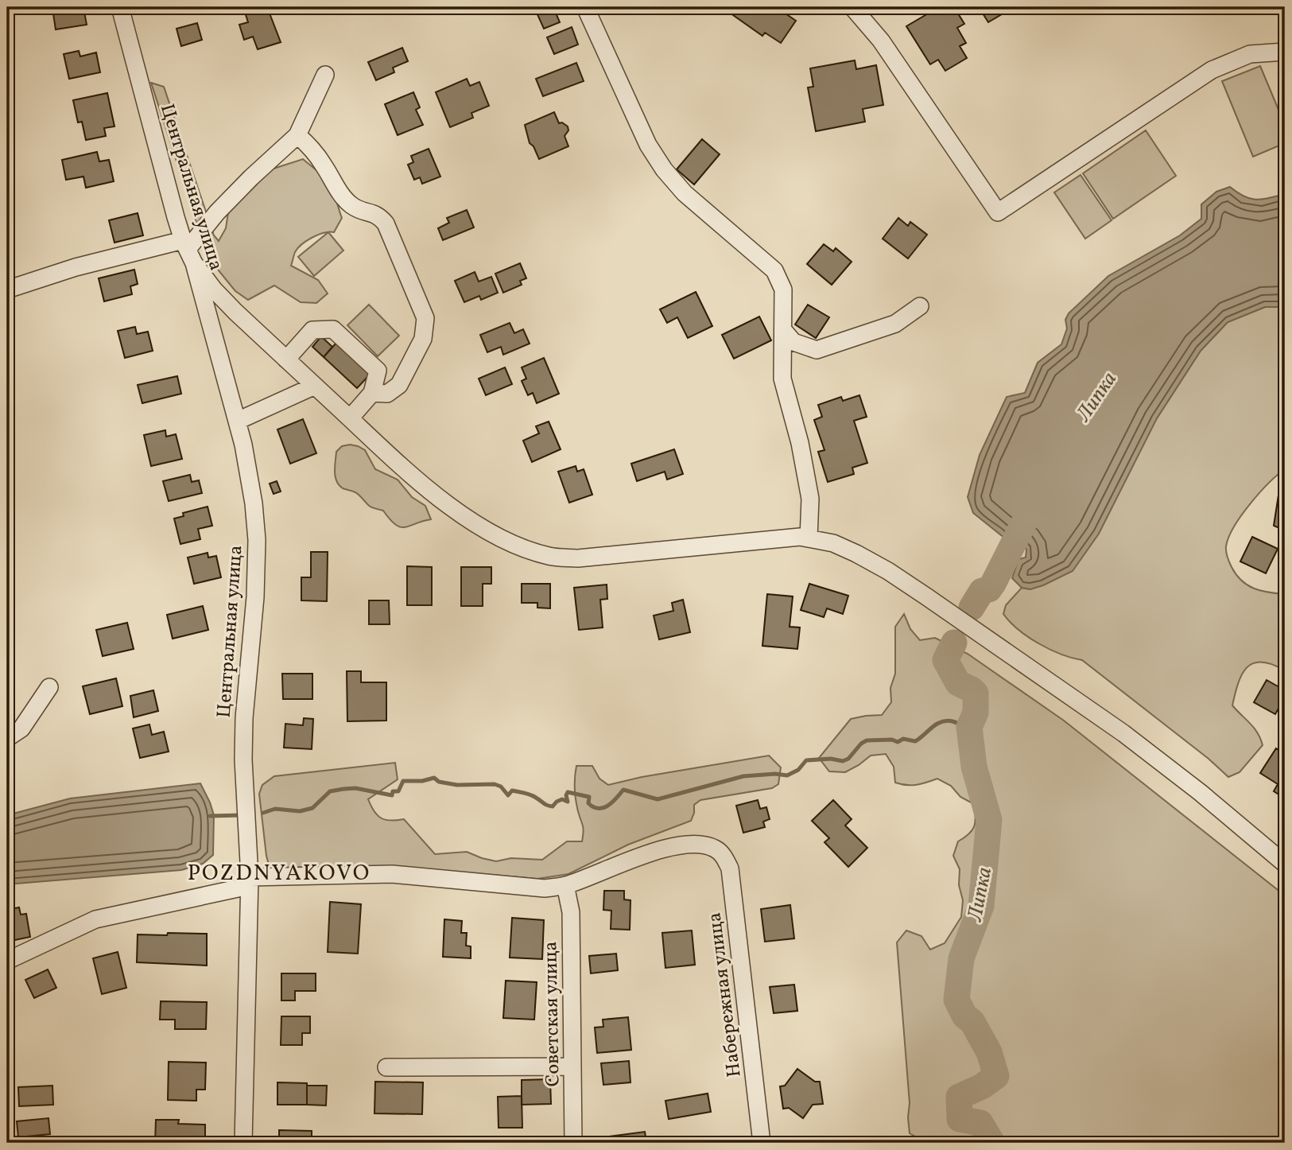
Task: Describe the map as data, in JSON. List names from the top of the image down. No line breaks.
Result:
{"streets":{"street":["Центральная улица","Набережная улица","Советская улица"]},"crossings":[["Набережная улица","Советская улица"]],"districts":["POZDNYAKOVO"],"water":["Липка"]}
